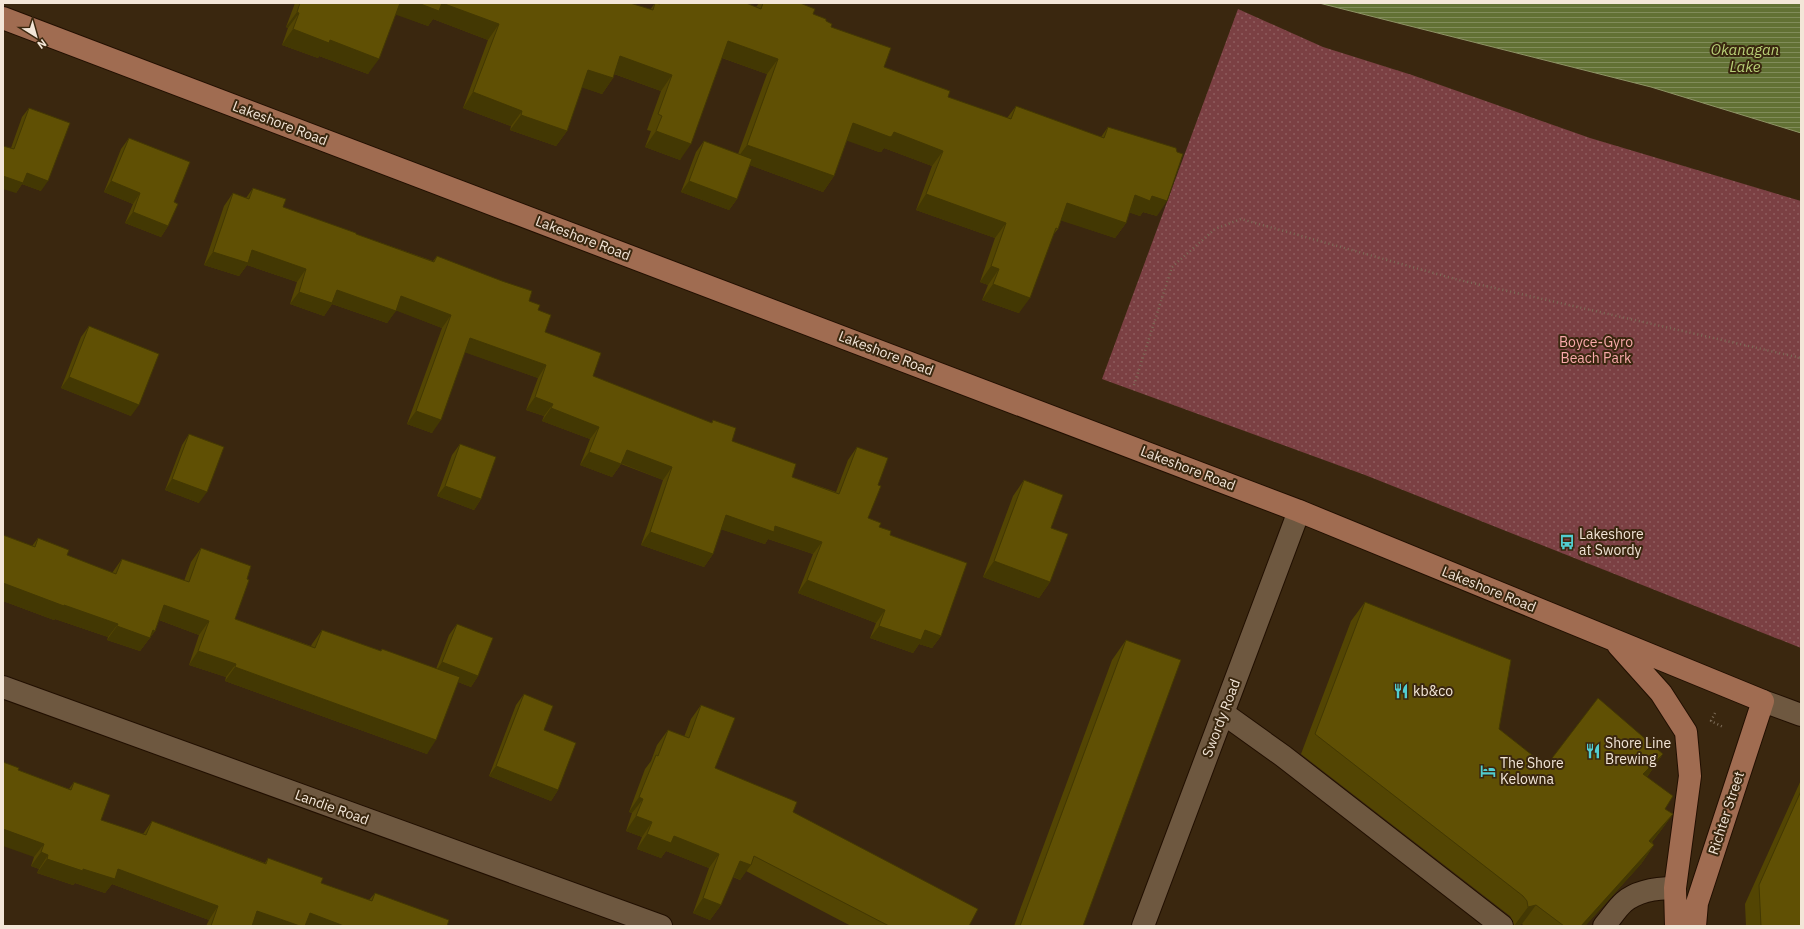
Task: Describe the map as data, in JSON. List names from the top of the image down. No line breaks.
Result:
{"streets":{"main road":["Lakeshore Road","Richter Street"],"street":["Swordy Road","Landie Road"]},"crossings":[["Lakeshore Road","Swordy Road"],["Lakeshore Road","Richter Street"]],"water":["Okanagan Lake"],"parks":["Boyce-Gyro Beach Park"],"places":{"bus stop":["Lakeshore at Swordy"],"restaurant":["kb&co","Shore Line Brewing"],"hotel":["The Shore Kelowna"]},"north":"bottom right"}
